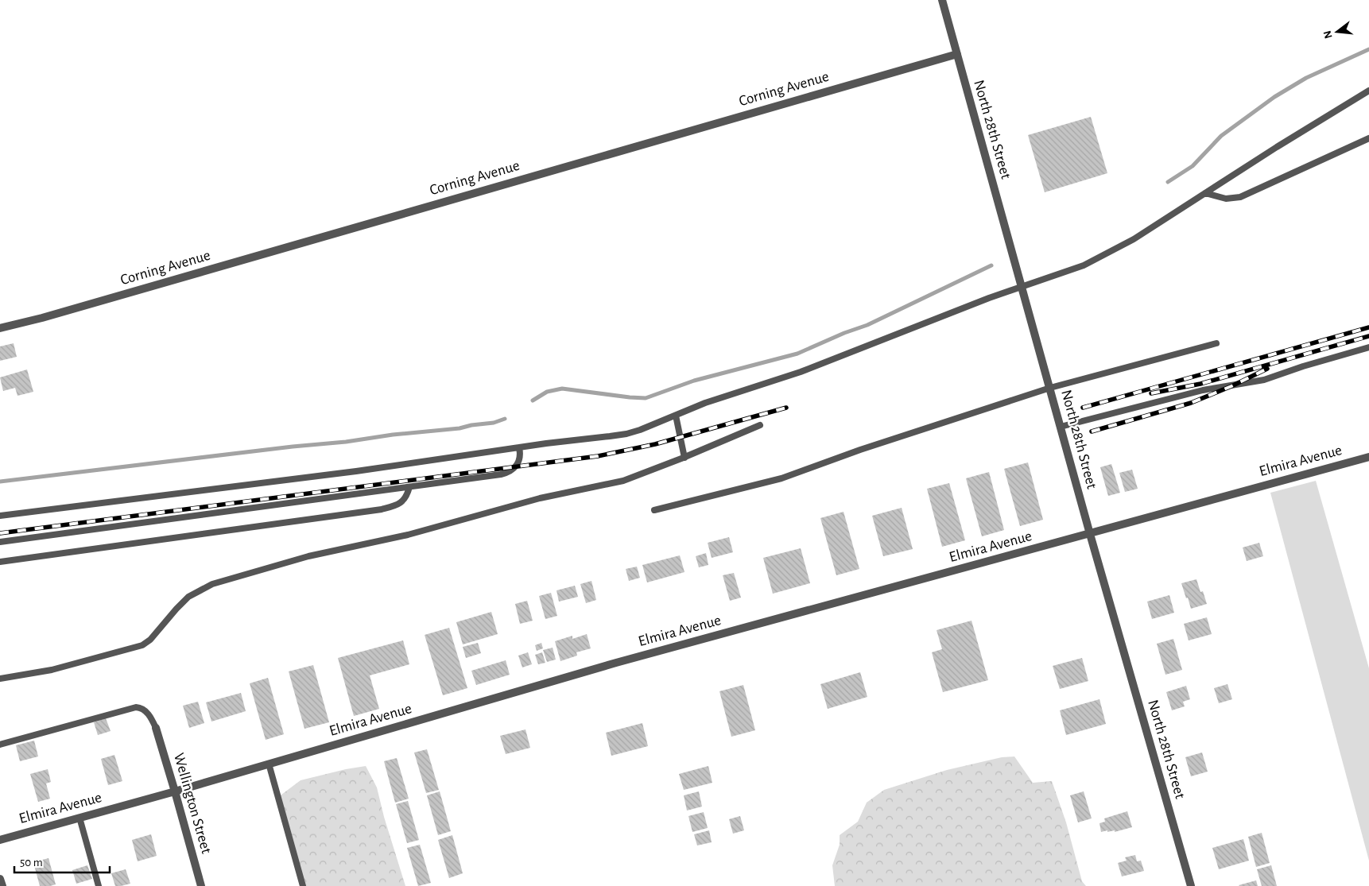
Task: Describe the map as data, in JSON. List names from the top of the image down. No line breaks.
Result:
{"streets":{"street":["Corning Avenue","North 28th Street","Elmira Avenue","Wellington Street"]},"crossings":[["Corning Avenue","North 28th Street"],["North 28th Street","Elmira Avenue"],["Elmira Avenue","Wellington Street"]],"scale_bar":"50 m","north":"left"}
